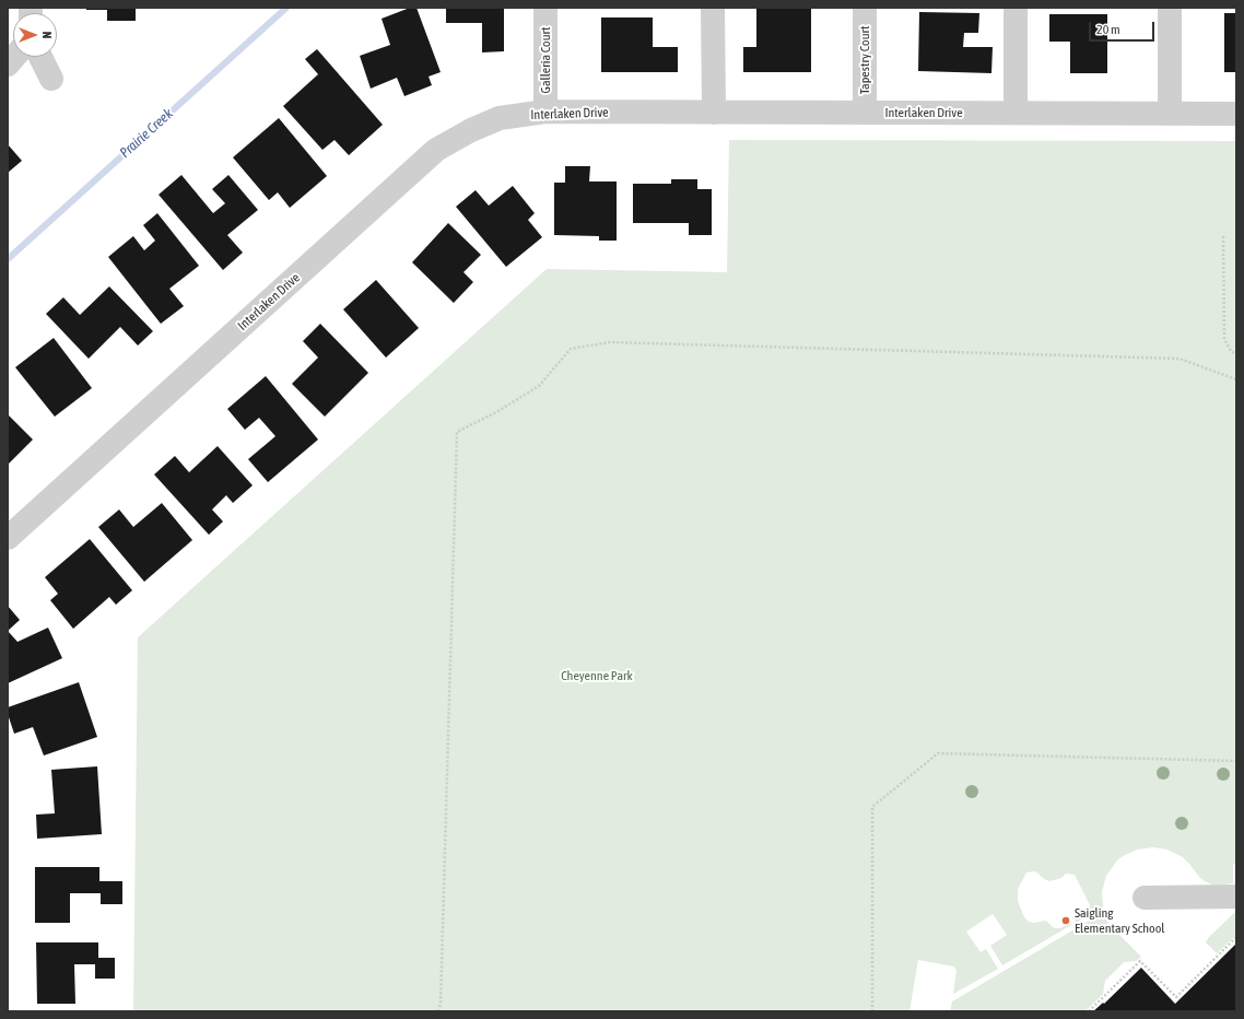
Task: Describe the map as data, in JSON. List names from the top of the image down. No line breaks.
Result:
{"streets":{"street":["Galleria Court","Tapestry Court","Interlaken Drive"]},"crossings":[["Galleria Court","Interlaken Drive"],["Tapestry Court","Interlaken Drive"]],"water":["Prairie Creek"],"parks":["Cheyenne Park"],"places":["Saigling Elementary School"],"scale_bar":"20 m","north":"right"}
